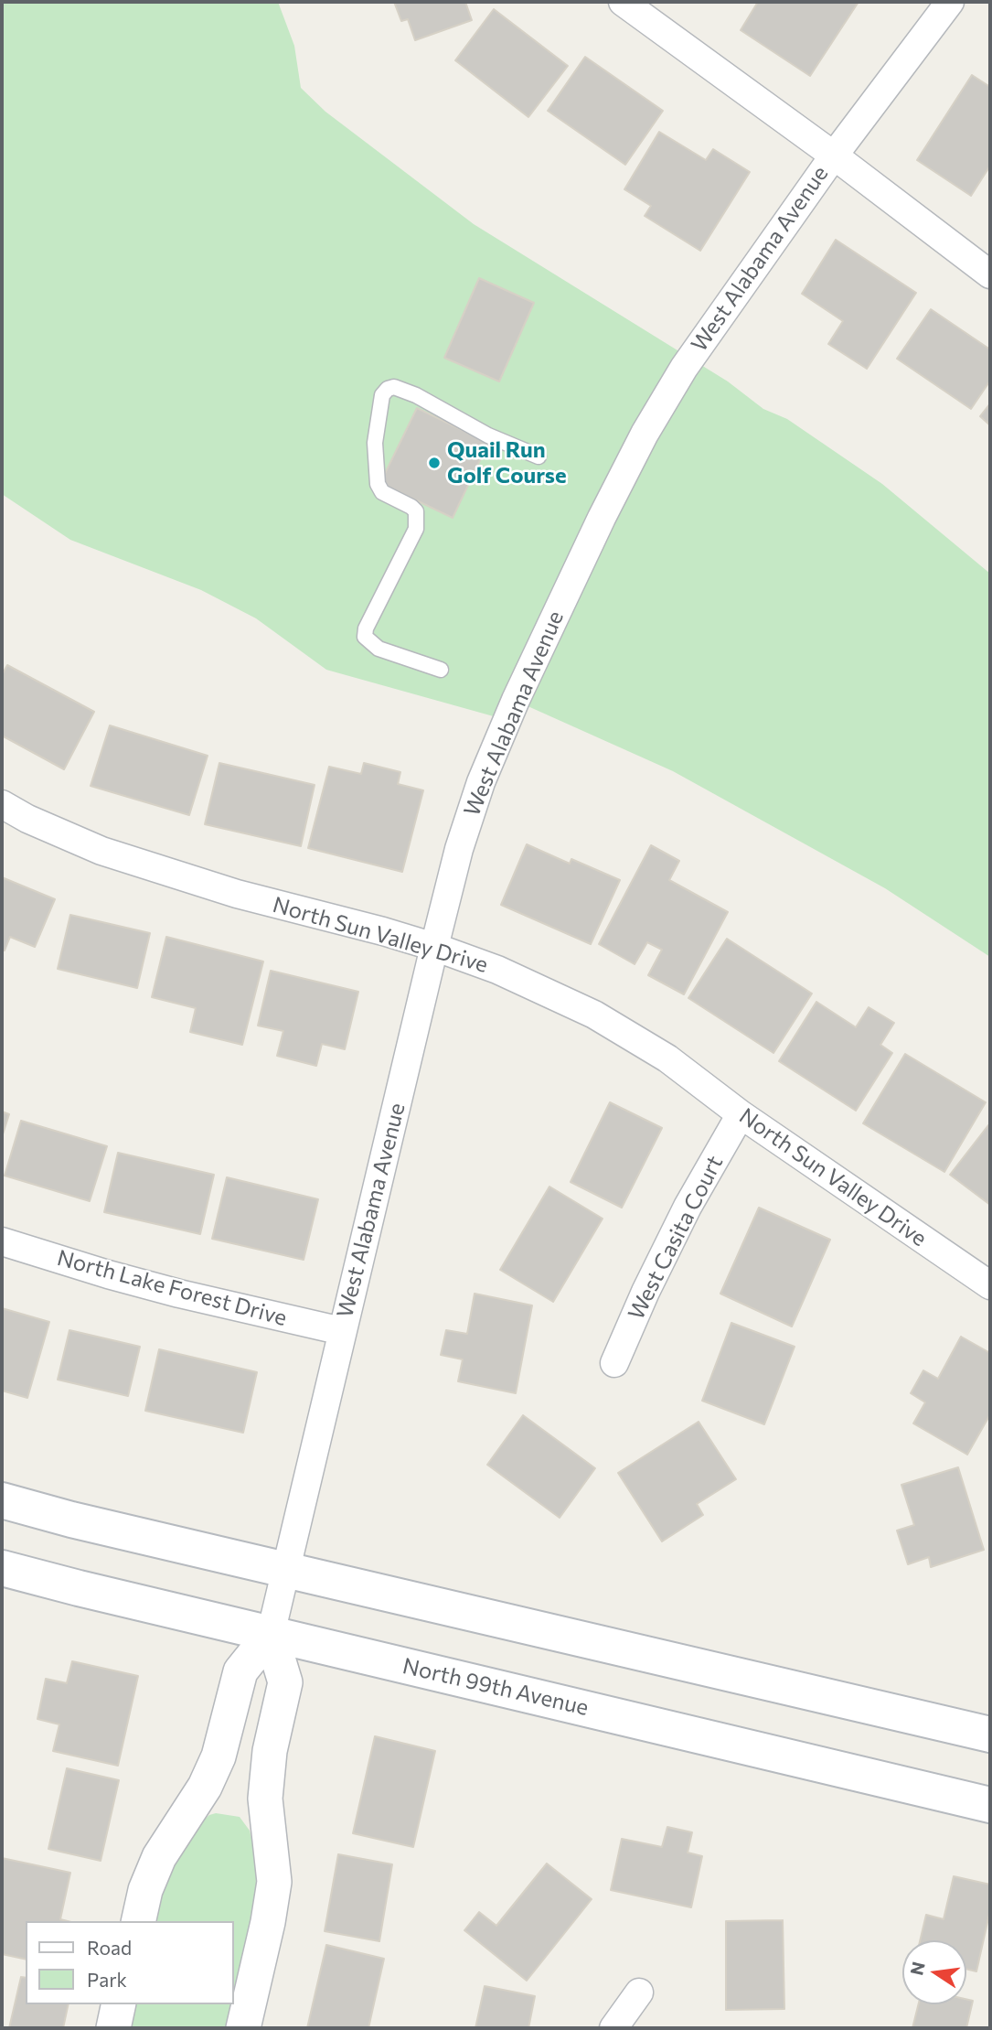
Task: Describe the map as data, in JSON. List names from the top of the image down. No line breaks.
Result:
{"streets":{"main road":["North 99th Avenue"],"street":["West Alabama Avenue","North Sun Valley Drive","West Casita Court","North Lake Forest Drive"]},"crossings":[["West Alabama Avenue","North Sun Valley Drive"],["West Alabama Avenue","North Lake Forest Drive"],["West Alabama Avenue","North 99th Avenue"],["North Sun Valley Drive","West Casita Court"]],"places":["Quail Run Golf Course"],"legend":["Road","Park"],"north":"left"}
